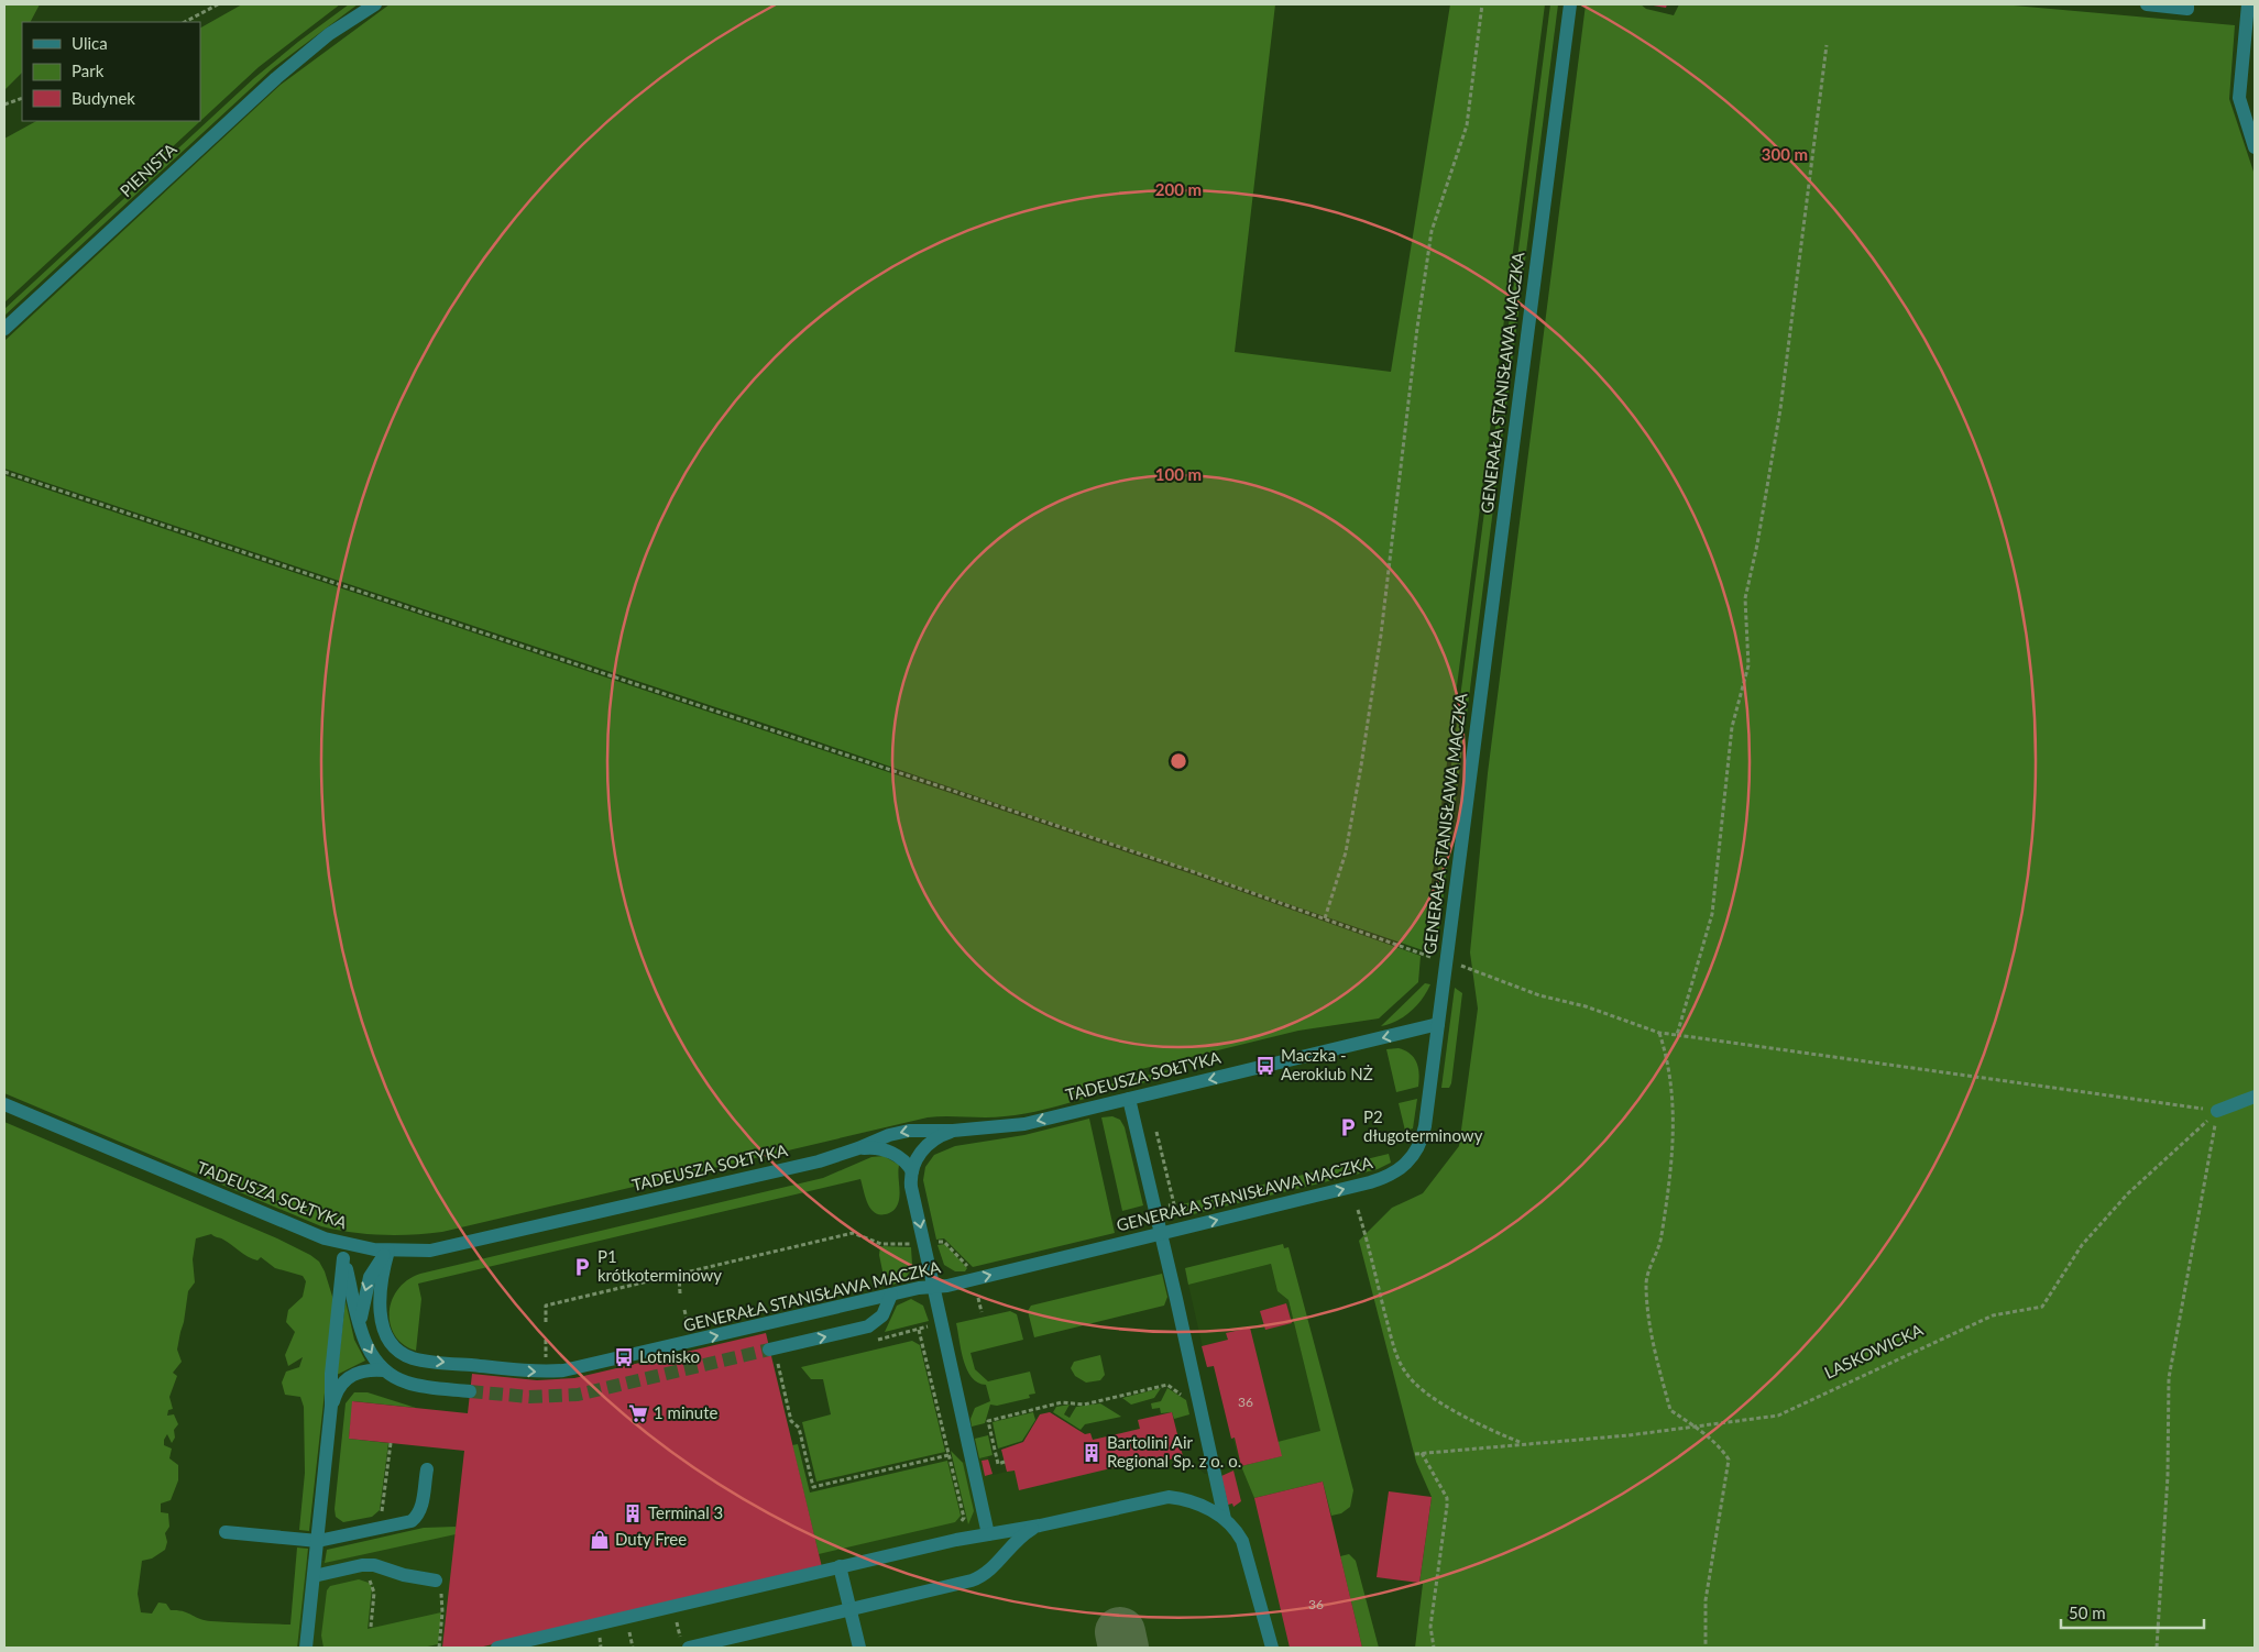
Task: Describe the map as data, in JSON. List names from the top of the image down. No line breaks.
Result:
{"streets":{"street":["PIENISTA","GENERAŁA STANISŁAWA MACZKA","TADEUSZA SOŁTYKA"],"path":["LASKOWICKA"]},"crossings":[["GENERAŁA STANISŁAWA MACZKA","TADEUSZA SOŁTYKA"]],"one_way":["GENERAŁA STANISŁAWA MACZKA","TADEUSZA SOŁTYKA"],"places":{"bus stop":["Maczka - Aeroklub NŻ","Lotnisko"],"parking":["P2 długoterminowy","P1 krótkoterminowy"],"supermarket":["1 minute"],"building":["Bartolini Air Regional Sp. z o. o.","Terminal 3"],"shop":["Duty Free"]},"house_numbers":["36","36"],"legend":["Ulica","Park","Budynek"],"scale_bar":"50 m","rings":["300 m","200 m","100 m"]}
